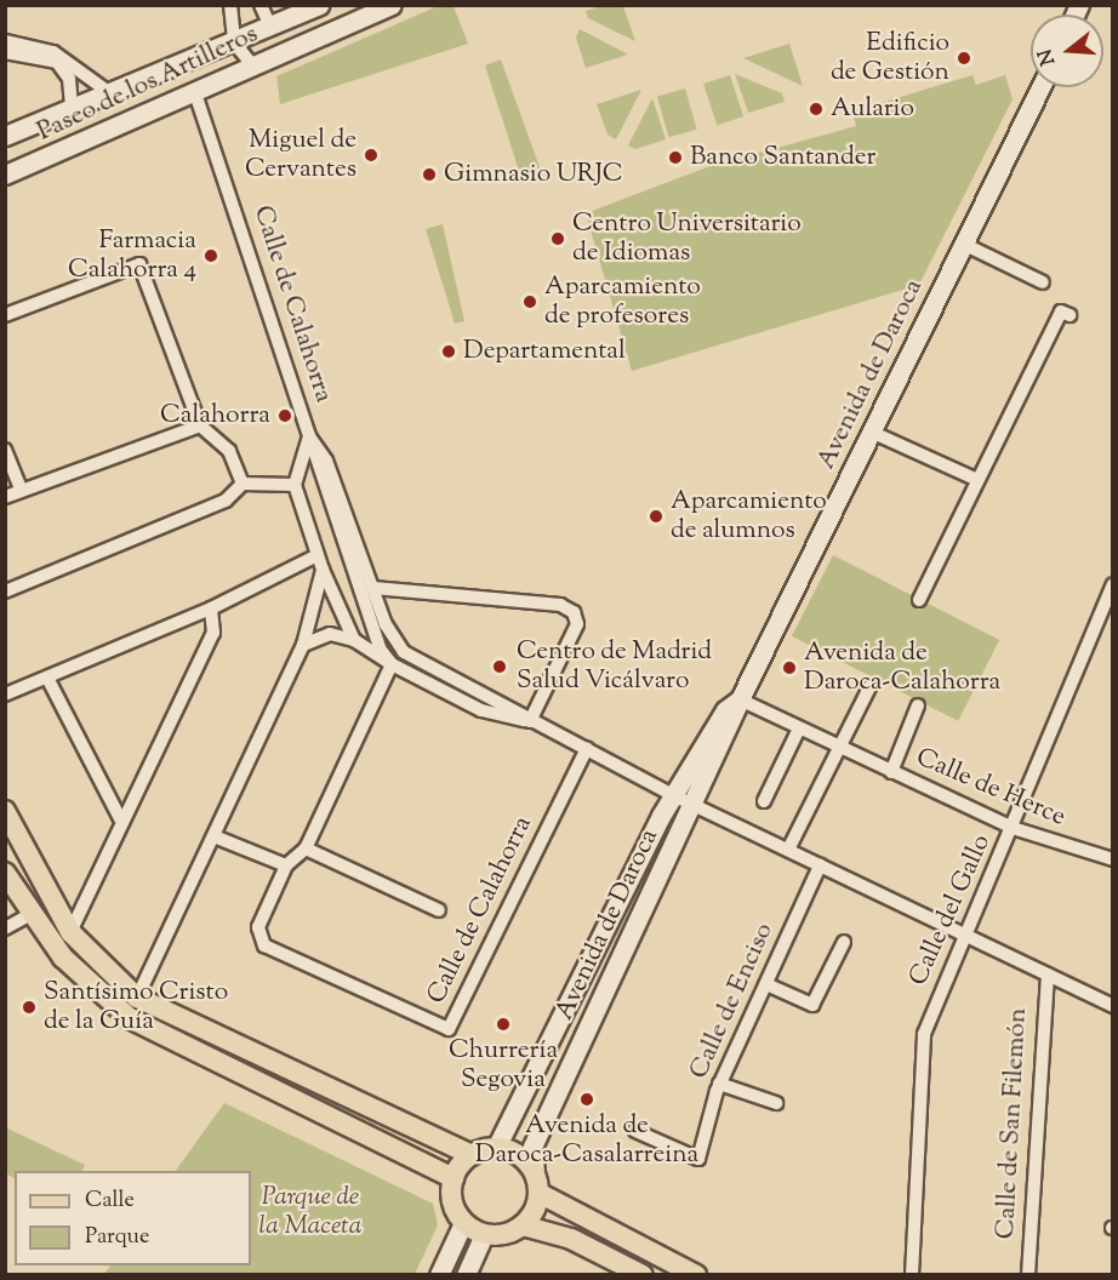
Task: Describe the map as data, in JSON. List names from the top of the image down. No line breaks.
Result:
{"streets":{"street":["Paseo de los Artilleros","Calle de Calahorra","Avenida de Daroca","Calle de Herce","Calle del Gallo","Calle de Enciso","Calle de San Filemón"]},"crossings":[["Paseo de los Artilleros","Calle de Calahorra"],["Calle de Calahorra","Avenida de Daroca"],["Calle de Calahorra","Calle del Gallo"],["Calle de Calahorra","Calle de Enciso"],["Calle de Calahorra","Calle de San Filemón"],["Avenida de Daroca","Calle de Herce"],["Calle de Herce","Calle del Gallo"]],"parks":["Parque de la Maceta"],"places":["Edificio de Gestión","Aulario","Miguel de Cervantes","Banco Santander","Gimnasio URJC","Centro Universitario de Idiomas","Farmacia Calahorra 4","Aparcamiento de profesores","Departamental","Calahorra","Aparcamiento de alumnos","Centro de Madrid Salud Vicálvaro","Avenida de Daroca-Calahorra","Santísimo Cristo de la Guía","Churrería Segovia","Avenida de Daroca-Casalarreina"],"legend":["Calle","Parque"],"north":"left"}
